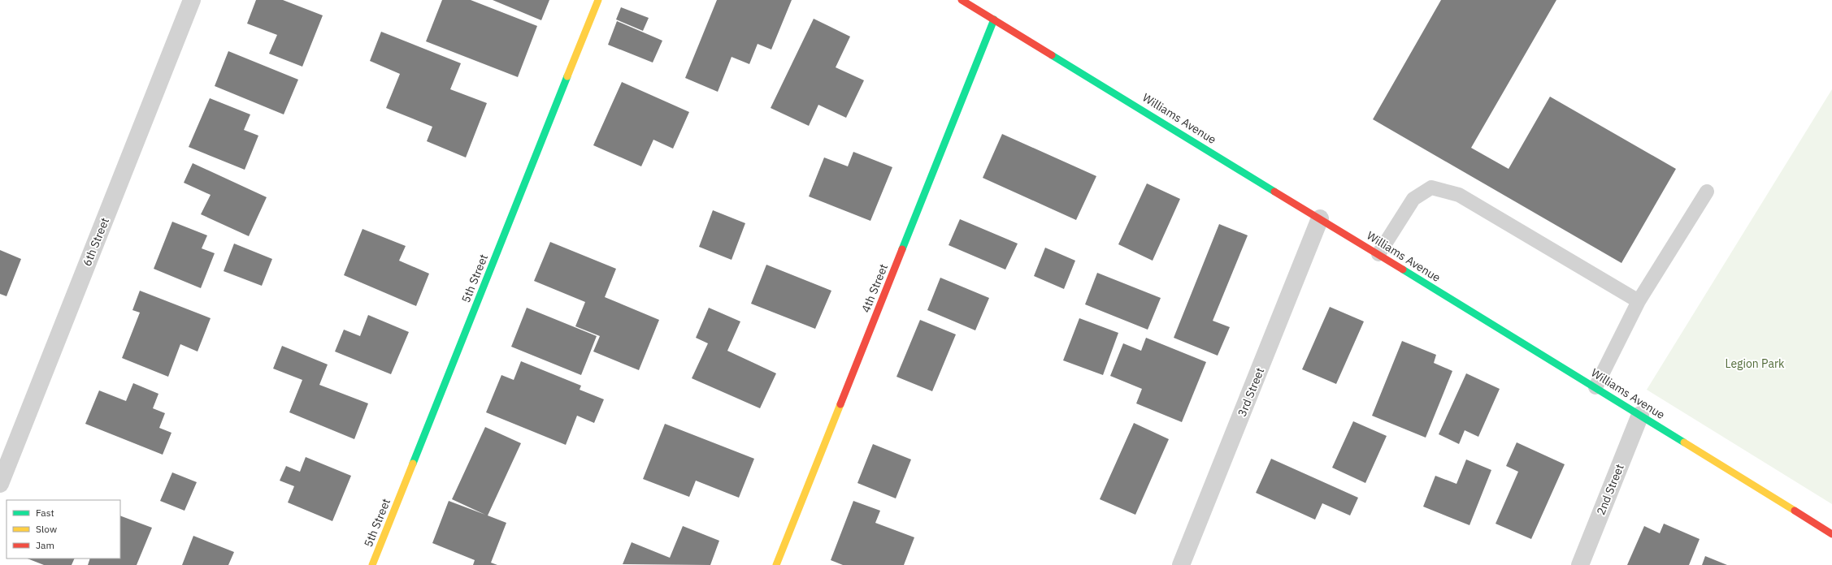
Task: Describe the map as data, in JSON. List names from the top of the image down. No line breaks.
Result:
{"streets":{"street":["Williams Avenue","6th Street","5th Street","4th Street","3rd Street","2nd Street"]},"crossings":[["Williams Avenue","4th Street"],["Williams Avenue","3rd Street"],["Williams Avenue","2nd Street"]],"parks":["Legion Park"],"legend":["Fast","Slow","Jam"]}
